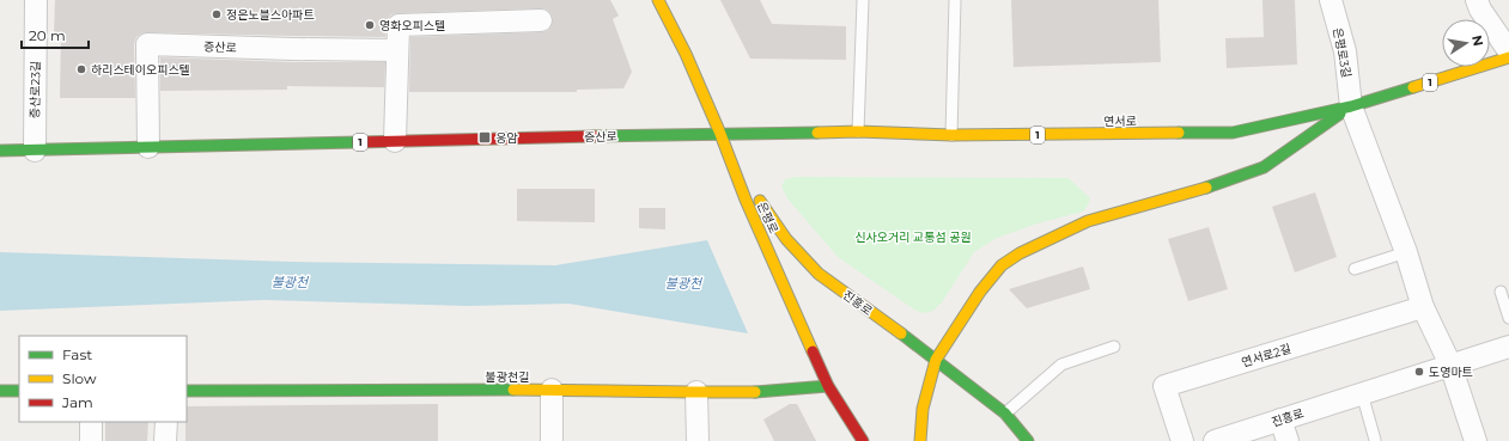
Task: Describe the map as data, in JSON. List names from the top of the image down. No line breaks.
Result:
{"streets":{"main road":["증산로","1","연서로","은평로","진흥로","불광천길"],"street":["은평로3길","증산로23길","연서로2길"]},"crossings":[["증산로","증산로23길"],["증산로","연서로"],["증산로","은평로"],["증산로","진흥로"],["은평로3길","연서로"],["연서로","은평로"],["연서로","진흥로"],["은평로","진흥로"],["은평로","불광천길"]],"water":["불광천"],"parks":["신사오거리 교통섬 공원"],"places":{"other":["정은노블스아파트","영화오피스텔","하리스테이오피스텔","도영마트"],"transit":["응암"]},"legend":["Fast","Slow","Jam"],"scale_bar":"20 m","north":"right"}
